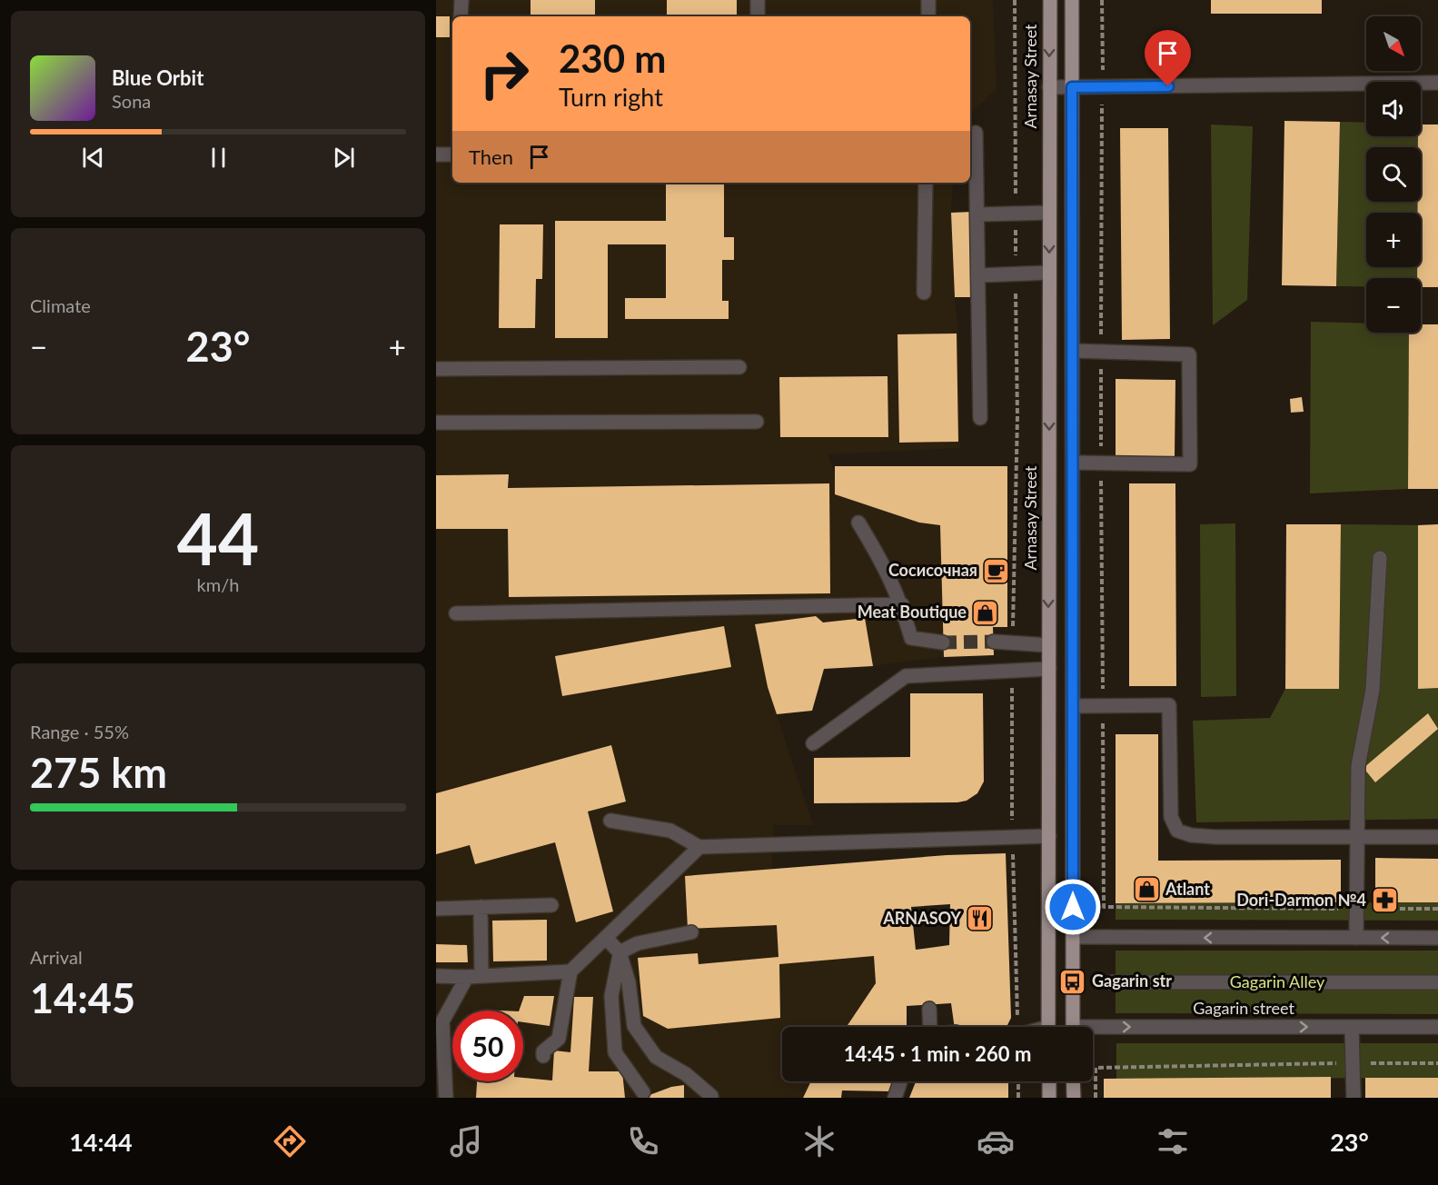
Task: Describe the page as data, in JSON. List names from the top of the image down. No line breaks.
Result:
{"streets":{"main road":["Arnasay Street"],"street":["Gagarin street"]},"parks":["Gagarin Alley"],"places":{"cafe":["Сосисочная"],"shop":["Meat Boutique","Atlant"],"pharmacy":["Dori-Darmon №4"],"restaurant":["ARNASOY"],"bus stop":["Gagarin str"]},"north":"bottom right","page":{"map_buttons":["+","−"],"turn":["230 m","Turn right"],"song":["Blue Orbit","Sona"],"then":"Then","tile":["Climate",["44","km/h"],["Range · 55%","275 km"],["Arrival","14:45"]],"heat":["−","23°","+"],"limit":"50","trip":"14:45 · 1 min · 260 m","tabs":["14:44","23°"]}}
